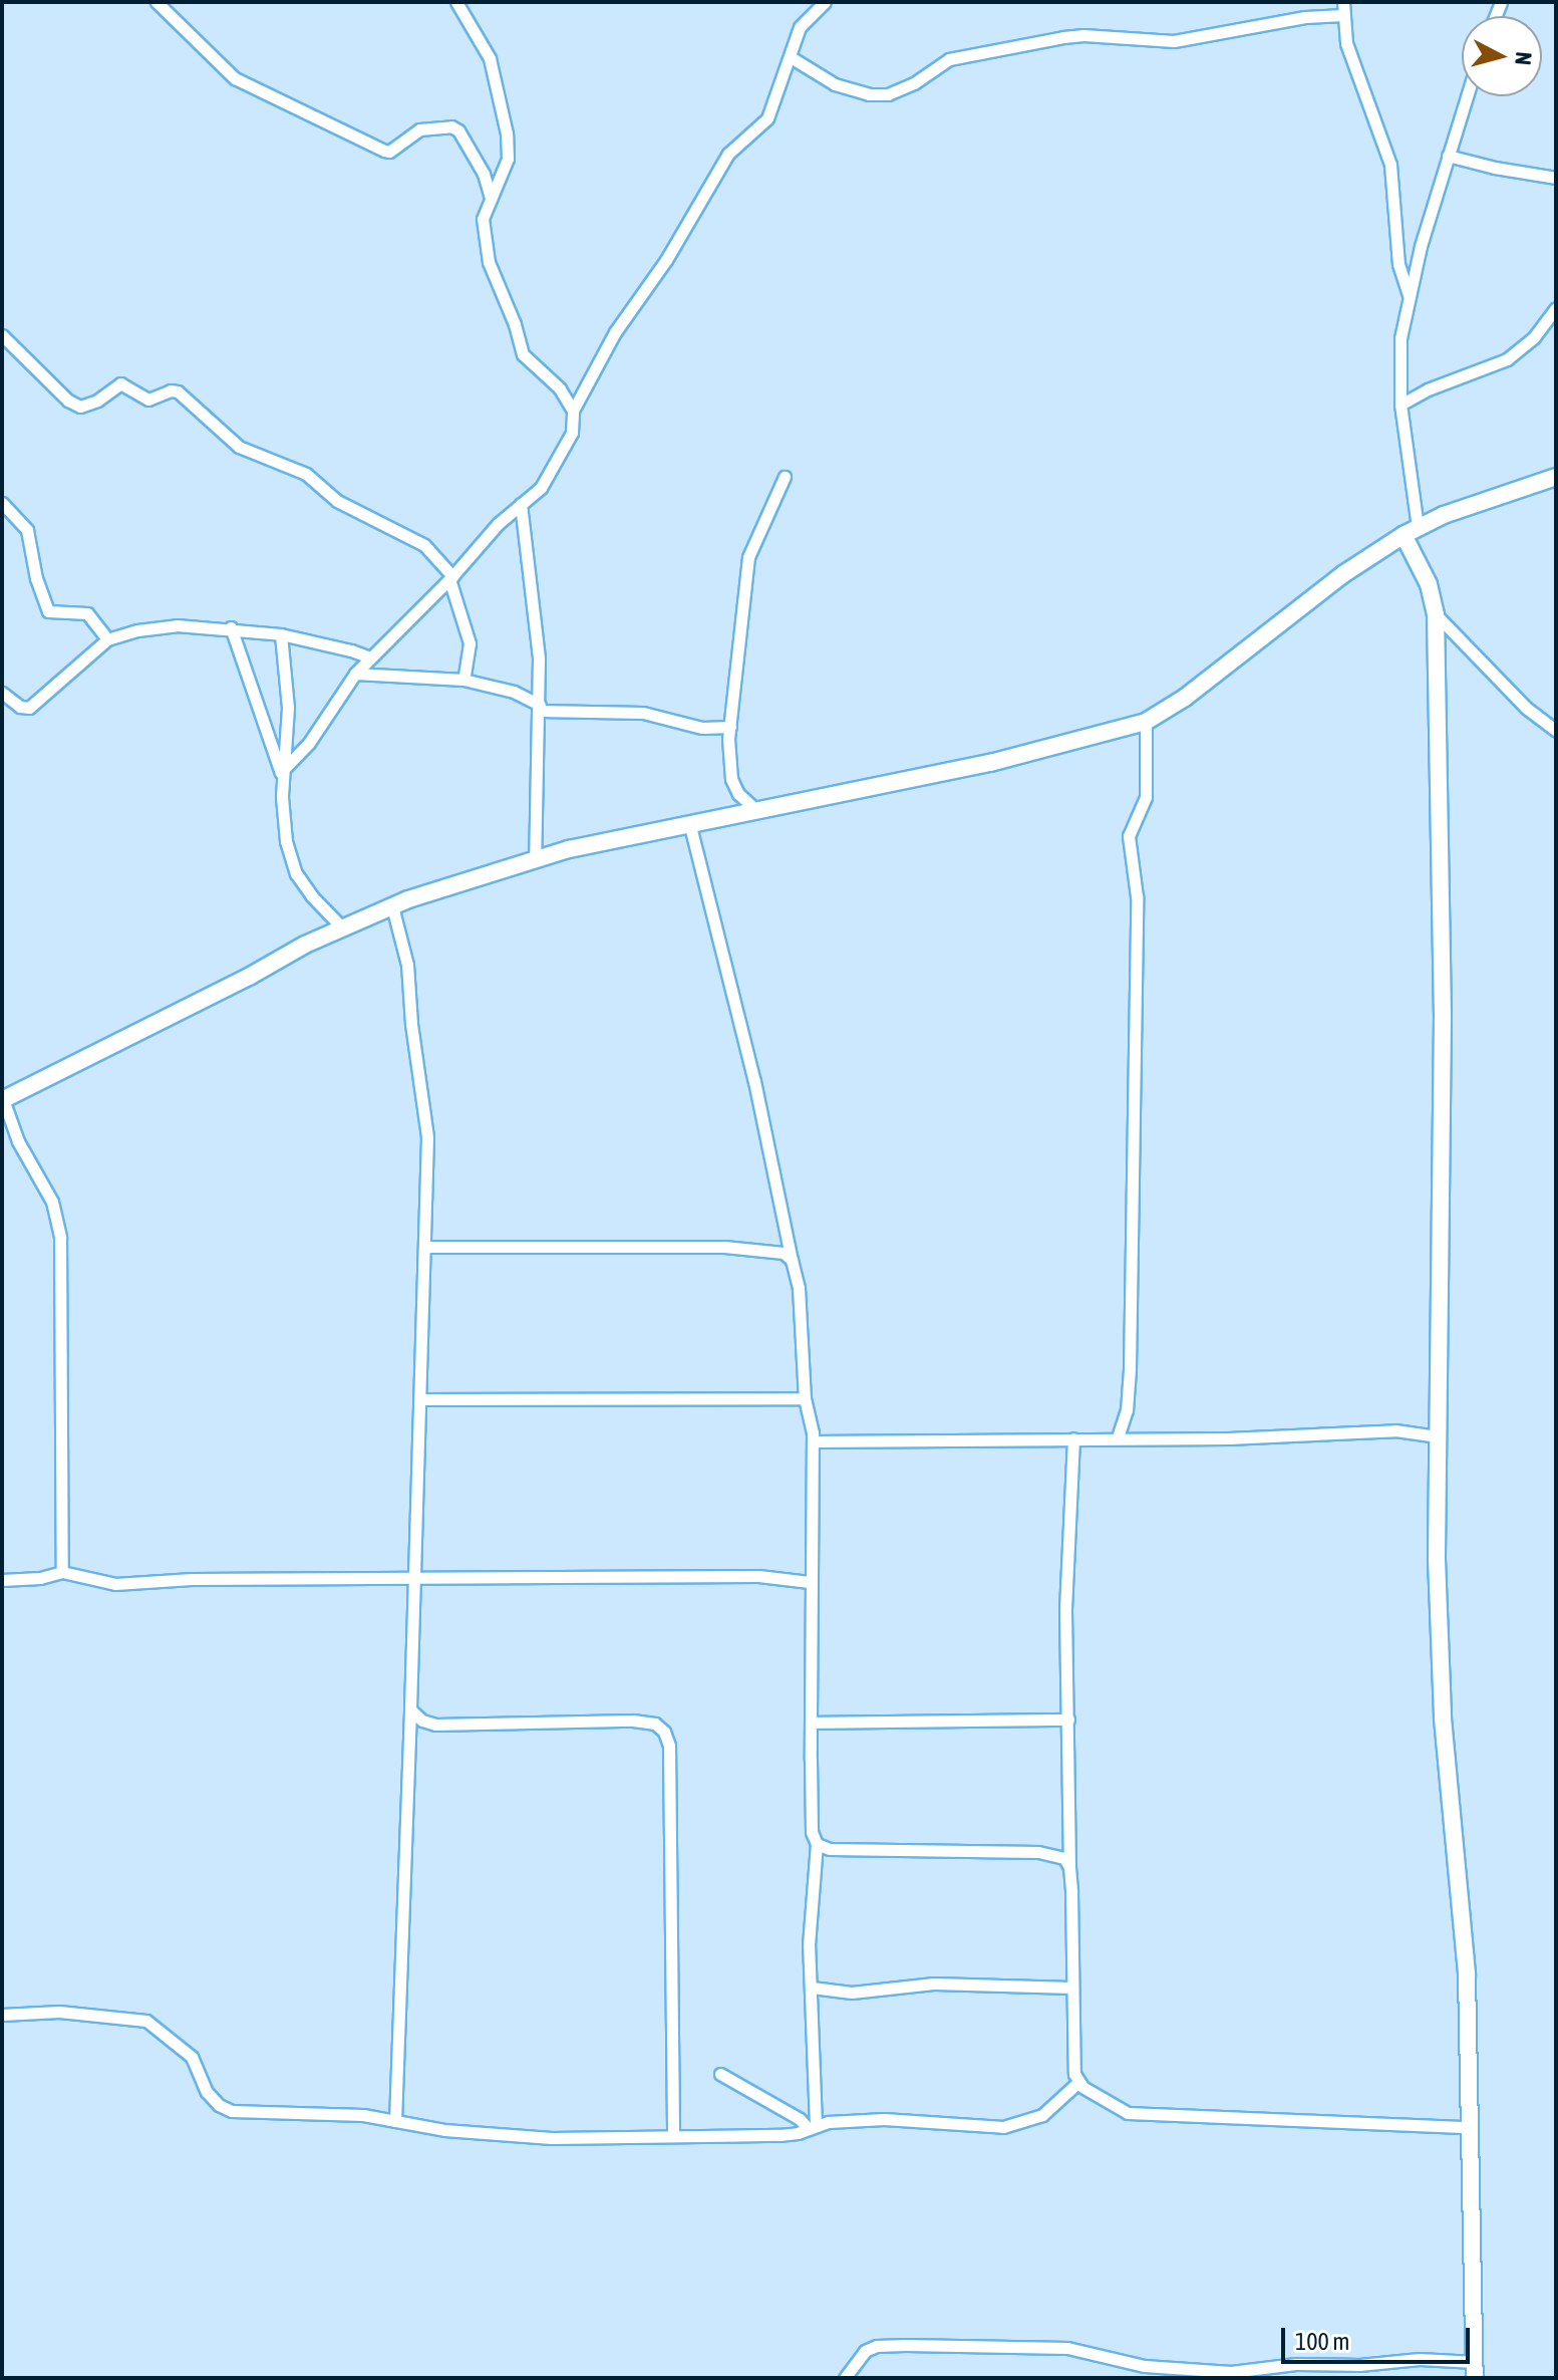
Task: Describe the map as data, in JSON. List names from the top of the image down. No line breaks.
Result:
{"scale_bar":"100 m","north":"right"}
